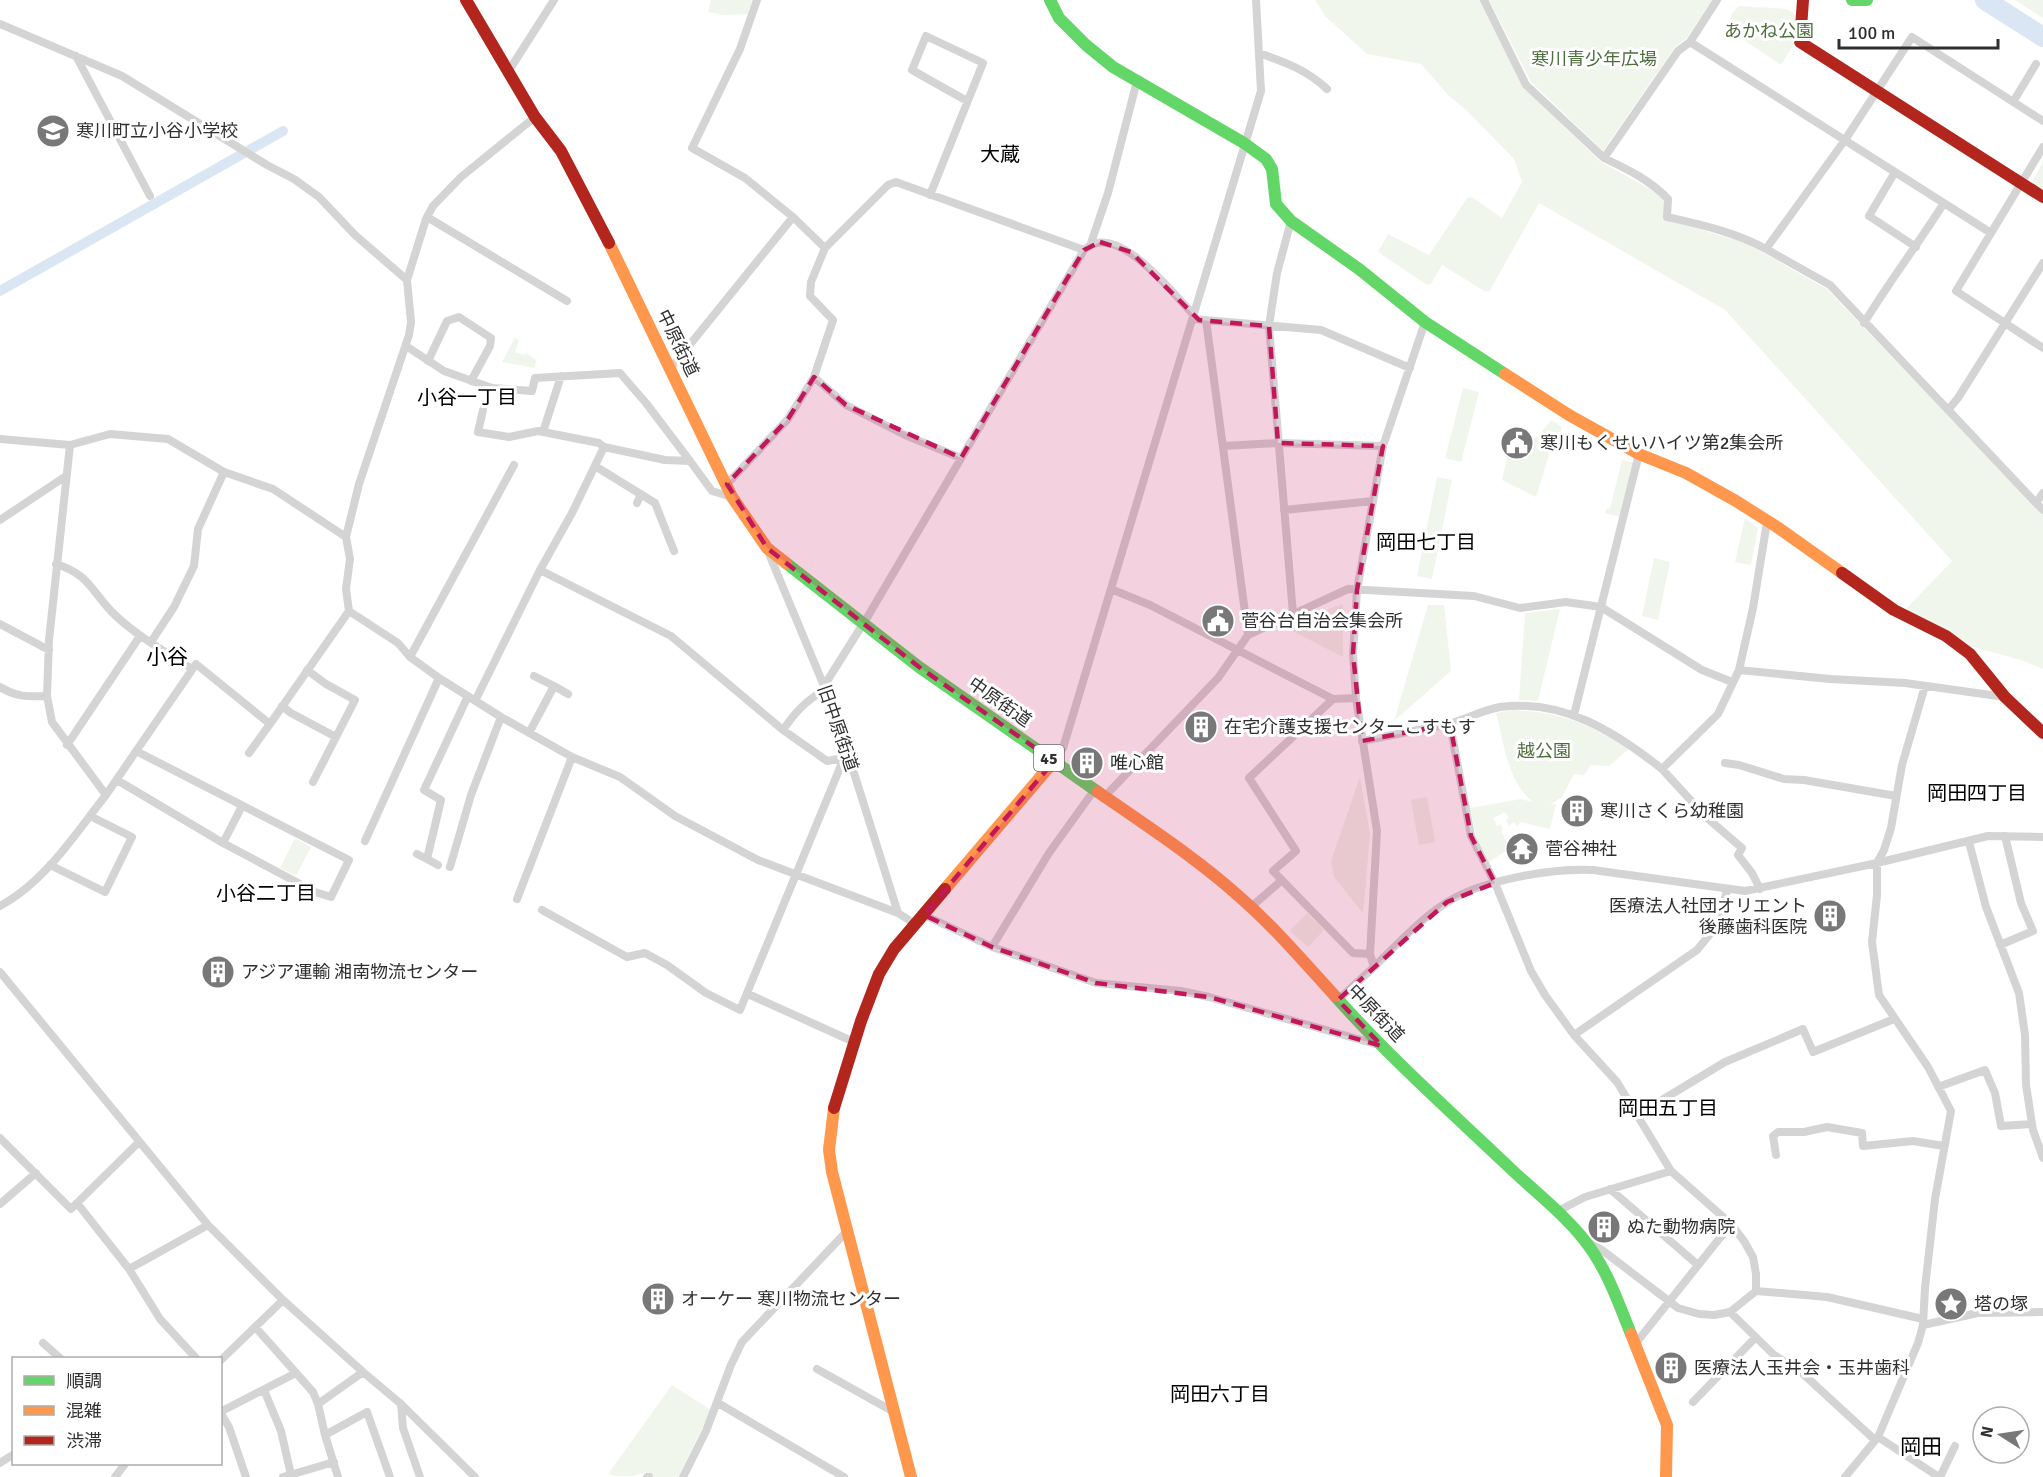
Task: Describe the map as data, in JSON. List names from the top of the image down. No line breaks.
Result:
{"streets":{"street":["中原街道","旧中原街道","45"]},"crossings":[["中原街道","旧中原街道"]],"districts":["大蔵","小谷一丁目","岡田七丁目","小谷","岡田四丁目","小谷二丁目","岡田五丁目","岡田六丁目","岡田"],"parks":["あかね公園","寒川青少年広場","越公園"],"places":{"school or university":["寒川町立小谷小学校"],"public building":["寒川もくせいハイツ第2集会所","菅谷台自治会集会所"],"building":["在宅介護支援センターこすもす","唯心館","寒川さくら幼稚園","医療法人社団オリエント 後藤歯科医院","アジア運輸 湘南物流センター","ぬた動物病院","オーケー 寒川物流センター","医療法人玉井会・玉井歯科"],"temple":["菅谷神社"],"place":["塔の塚"]},"legend":["順調","混雑","渋滞"],"scale_bar":"100 m","north":"left"}
